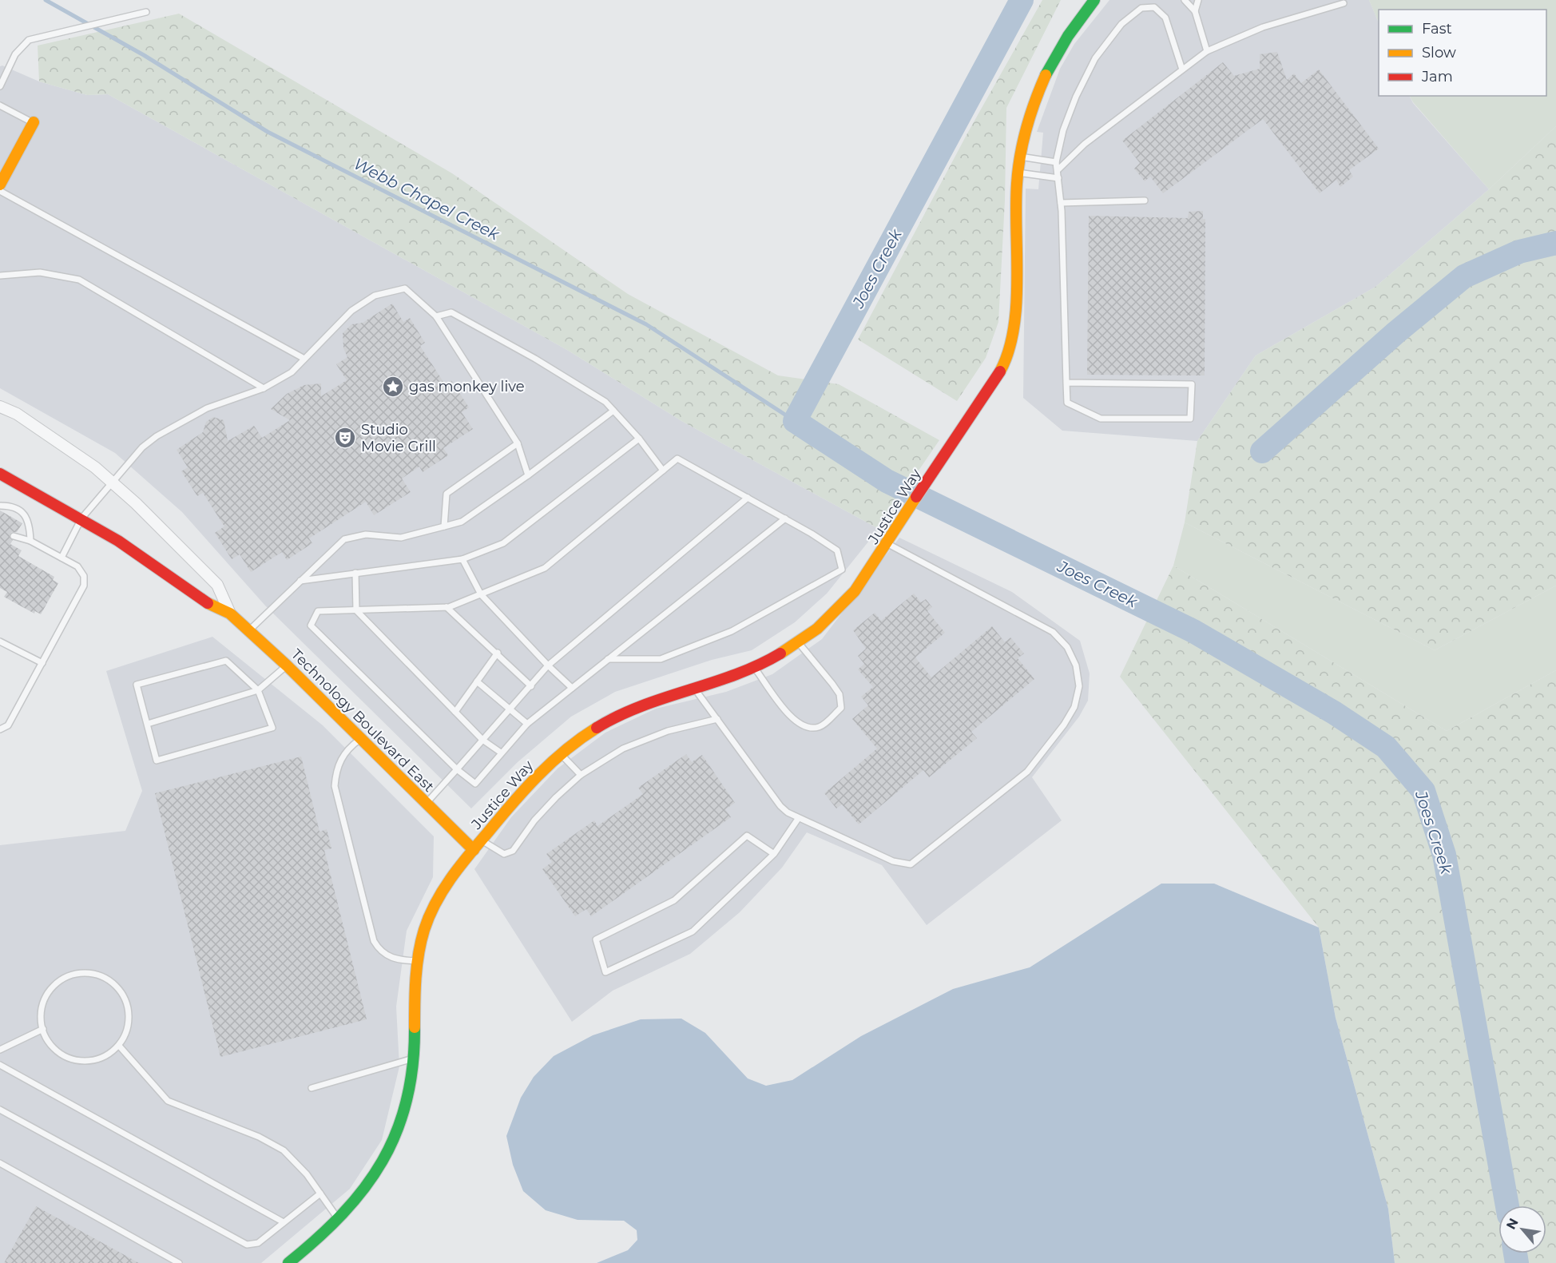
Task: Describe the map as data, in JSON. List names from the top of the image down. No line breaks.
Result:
{"streets":{"street":["Justice Way","Technology Boulevard East"]},"crossings":[["Justice Way","Technology Boulevard East"]],"water":["Webb Chapel Creek","Joes Creek"],"places":{"place":["gas monkey live"],"theatre":["Studio Movie Grill"]},"legend":["Fast","Slow","Jam"],"north":"top left"}
